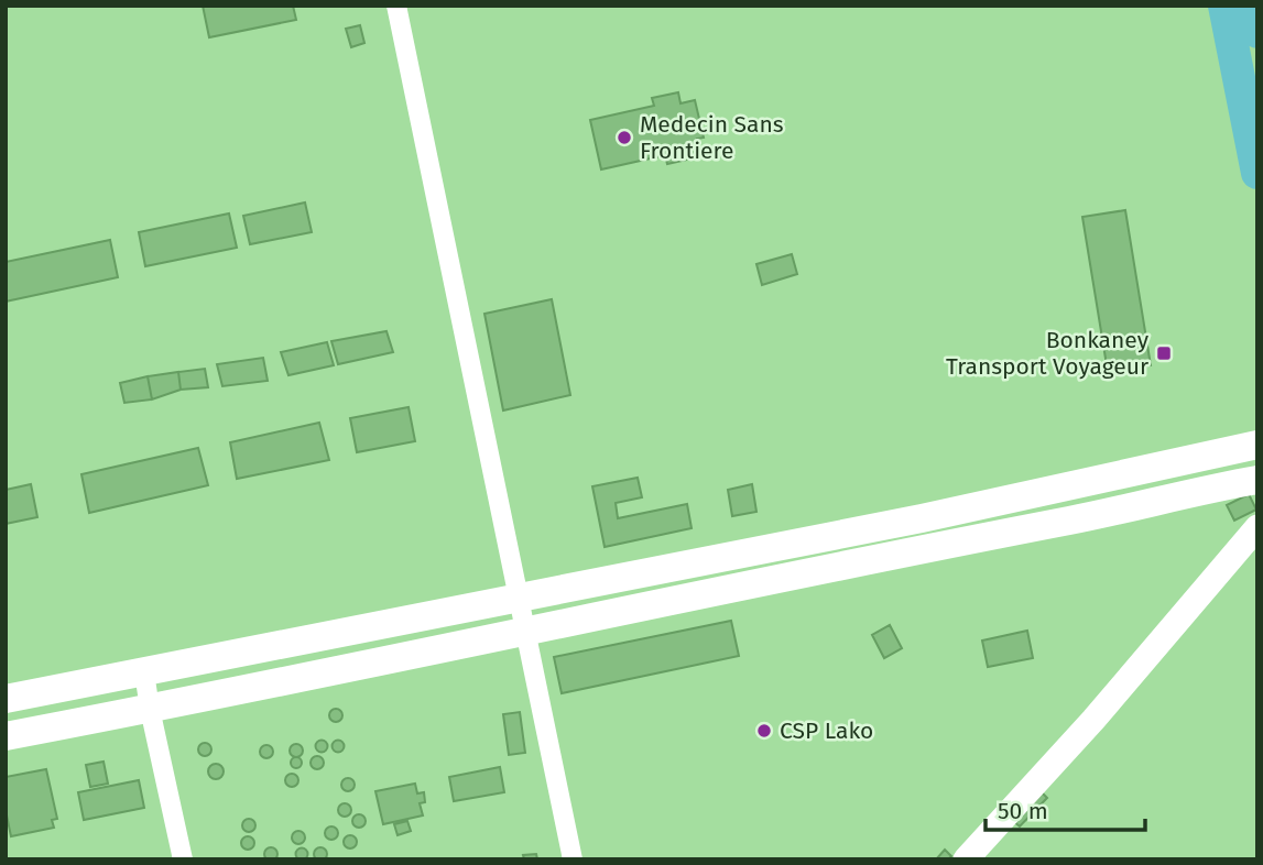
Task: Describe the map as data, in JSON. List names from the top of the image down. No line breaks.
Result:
{"places":{"other":["Medecin Sans Frontiere","CSP Lako"],"transit":["Bonkaney Transport Voyageur"]},"scale_bar":"50 m"}
